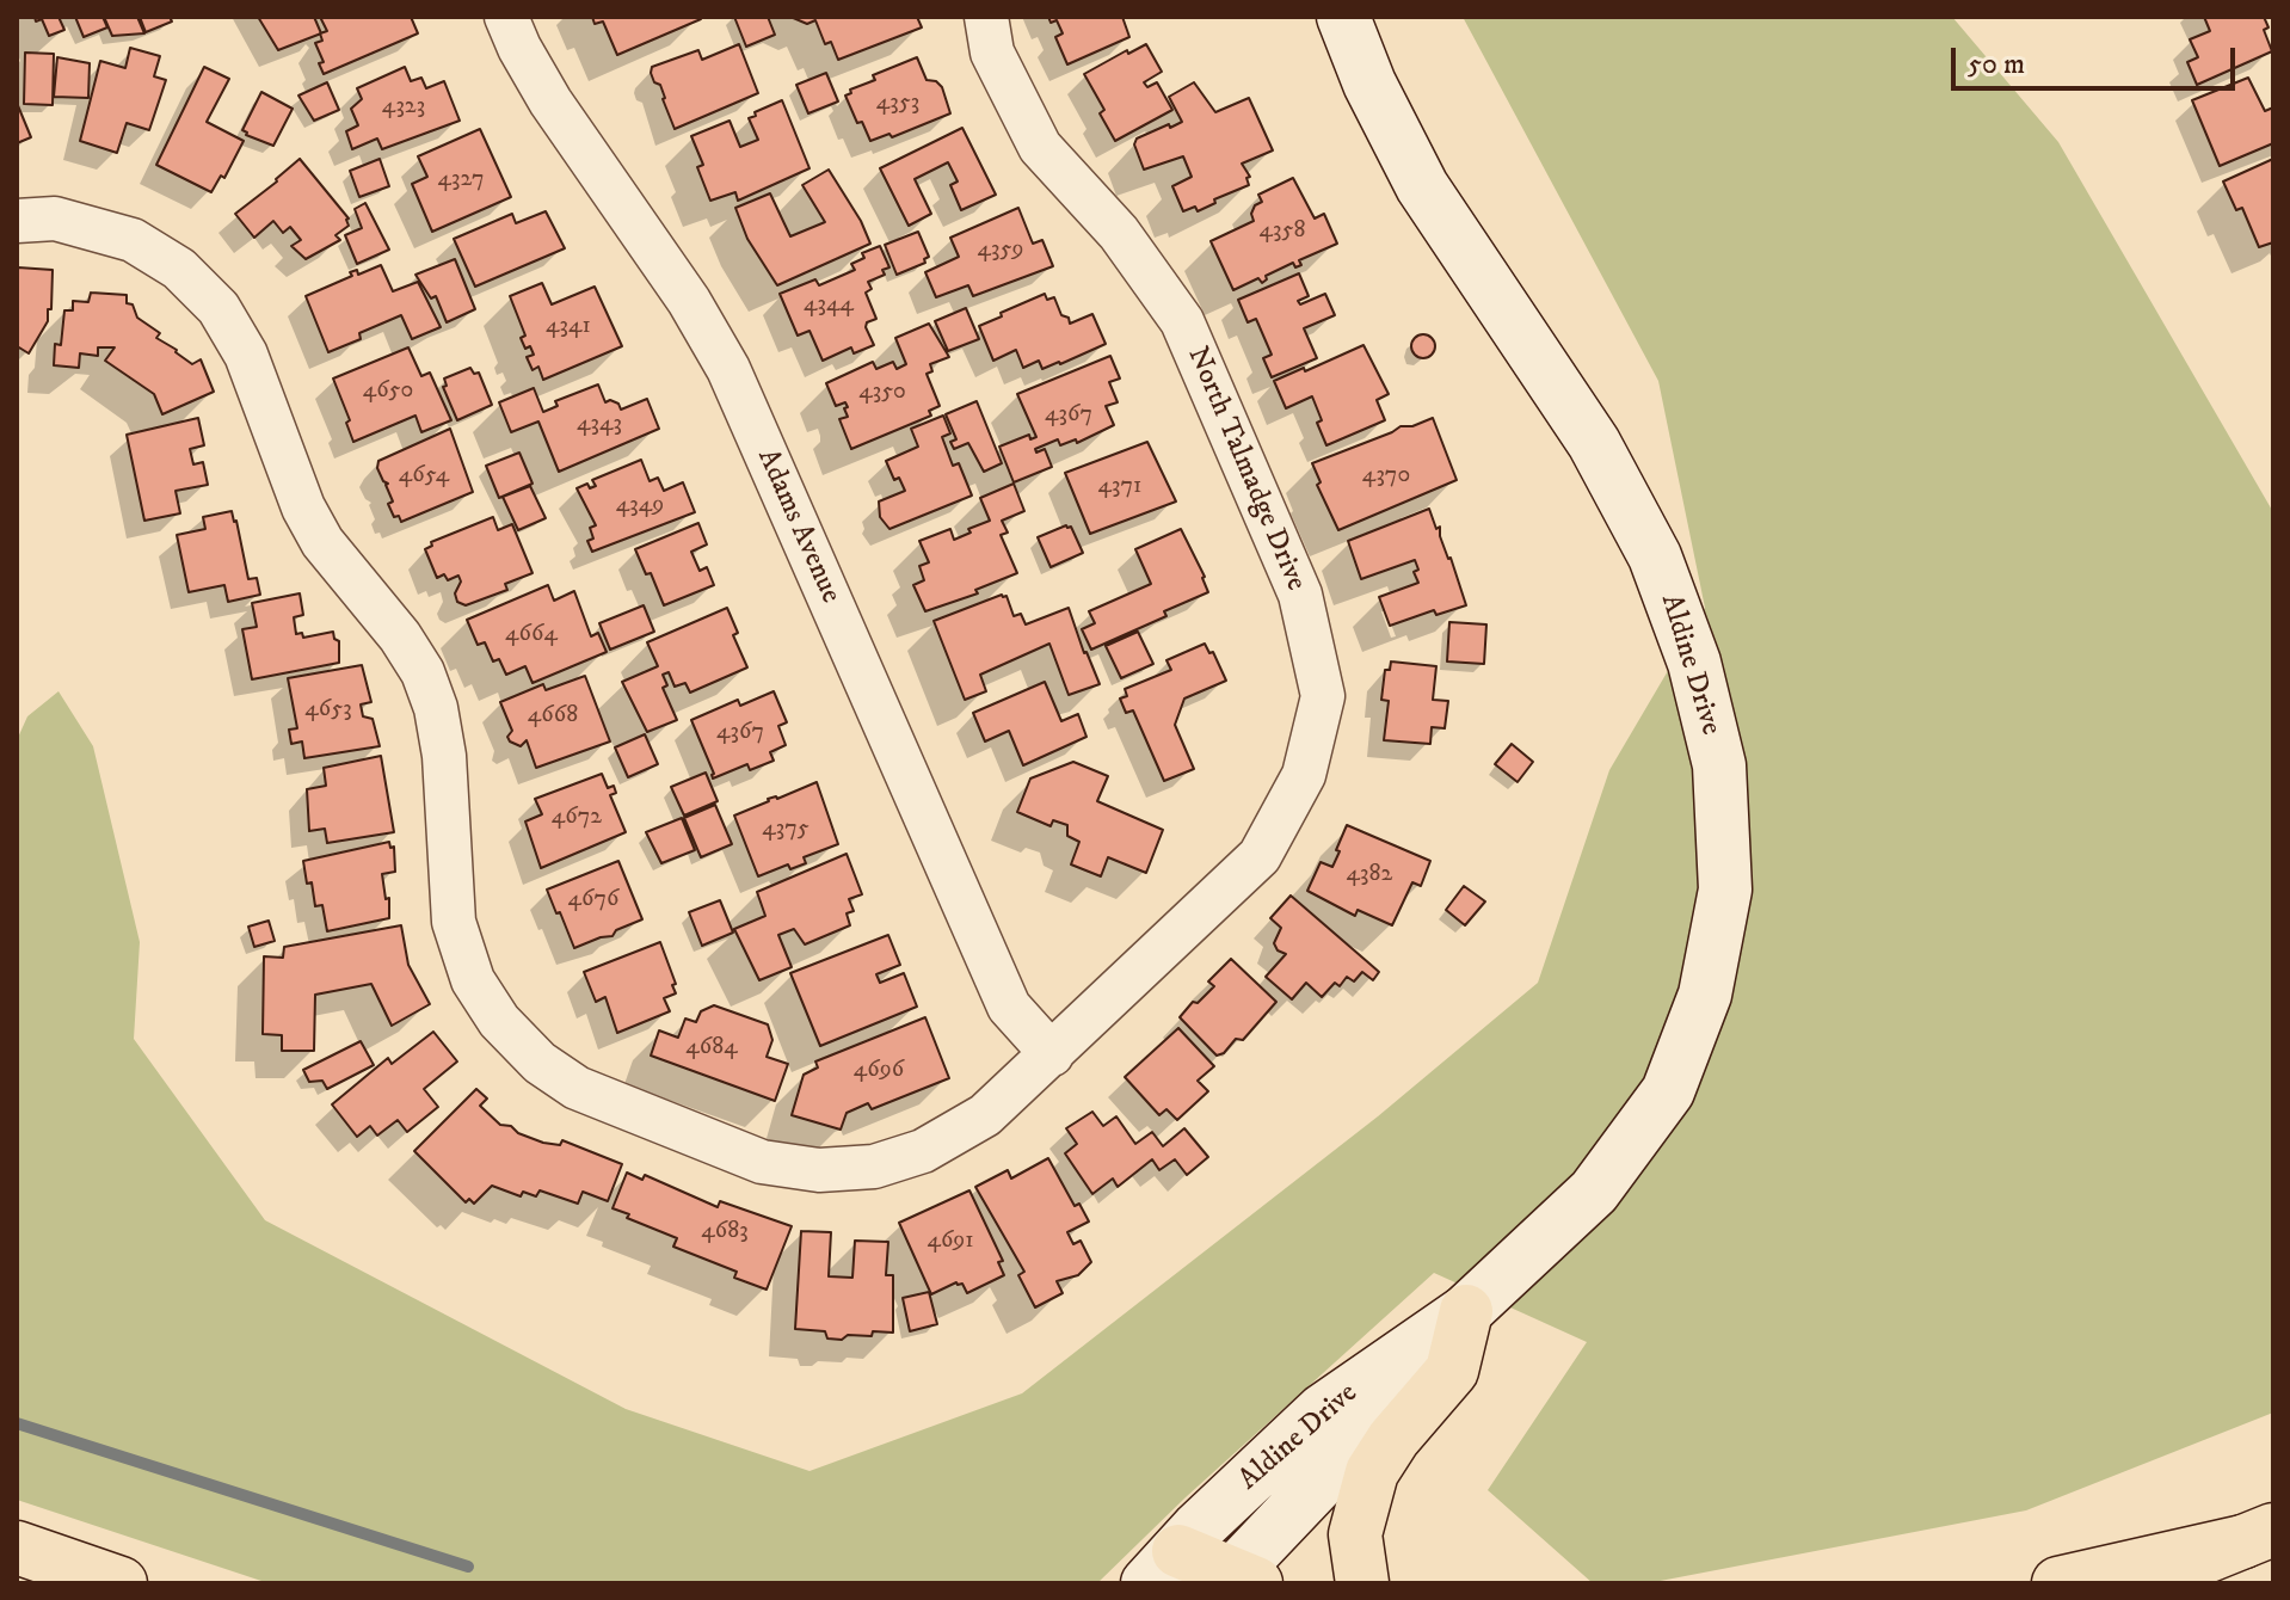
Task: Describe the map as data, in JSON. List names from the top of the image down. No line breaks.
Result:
{"streets":{"main road":["Aldine Drive"],"street":["North Talmadge Drive","Adams Avenue"]},"crossings":[["North Talmadge Drive","Adams Avenue"]],"house_numbers":["4353","4323","4327","4358","4359","4344","4341","4650","4350","4367","4343","4654","4370","4371","4349","4664","4653","4668","4367","4672","4375","4382","4676","4684","4696","4683","4691"],"scale_bar":"50 m"}
